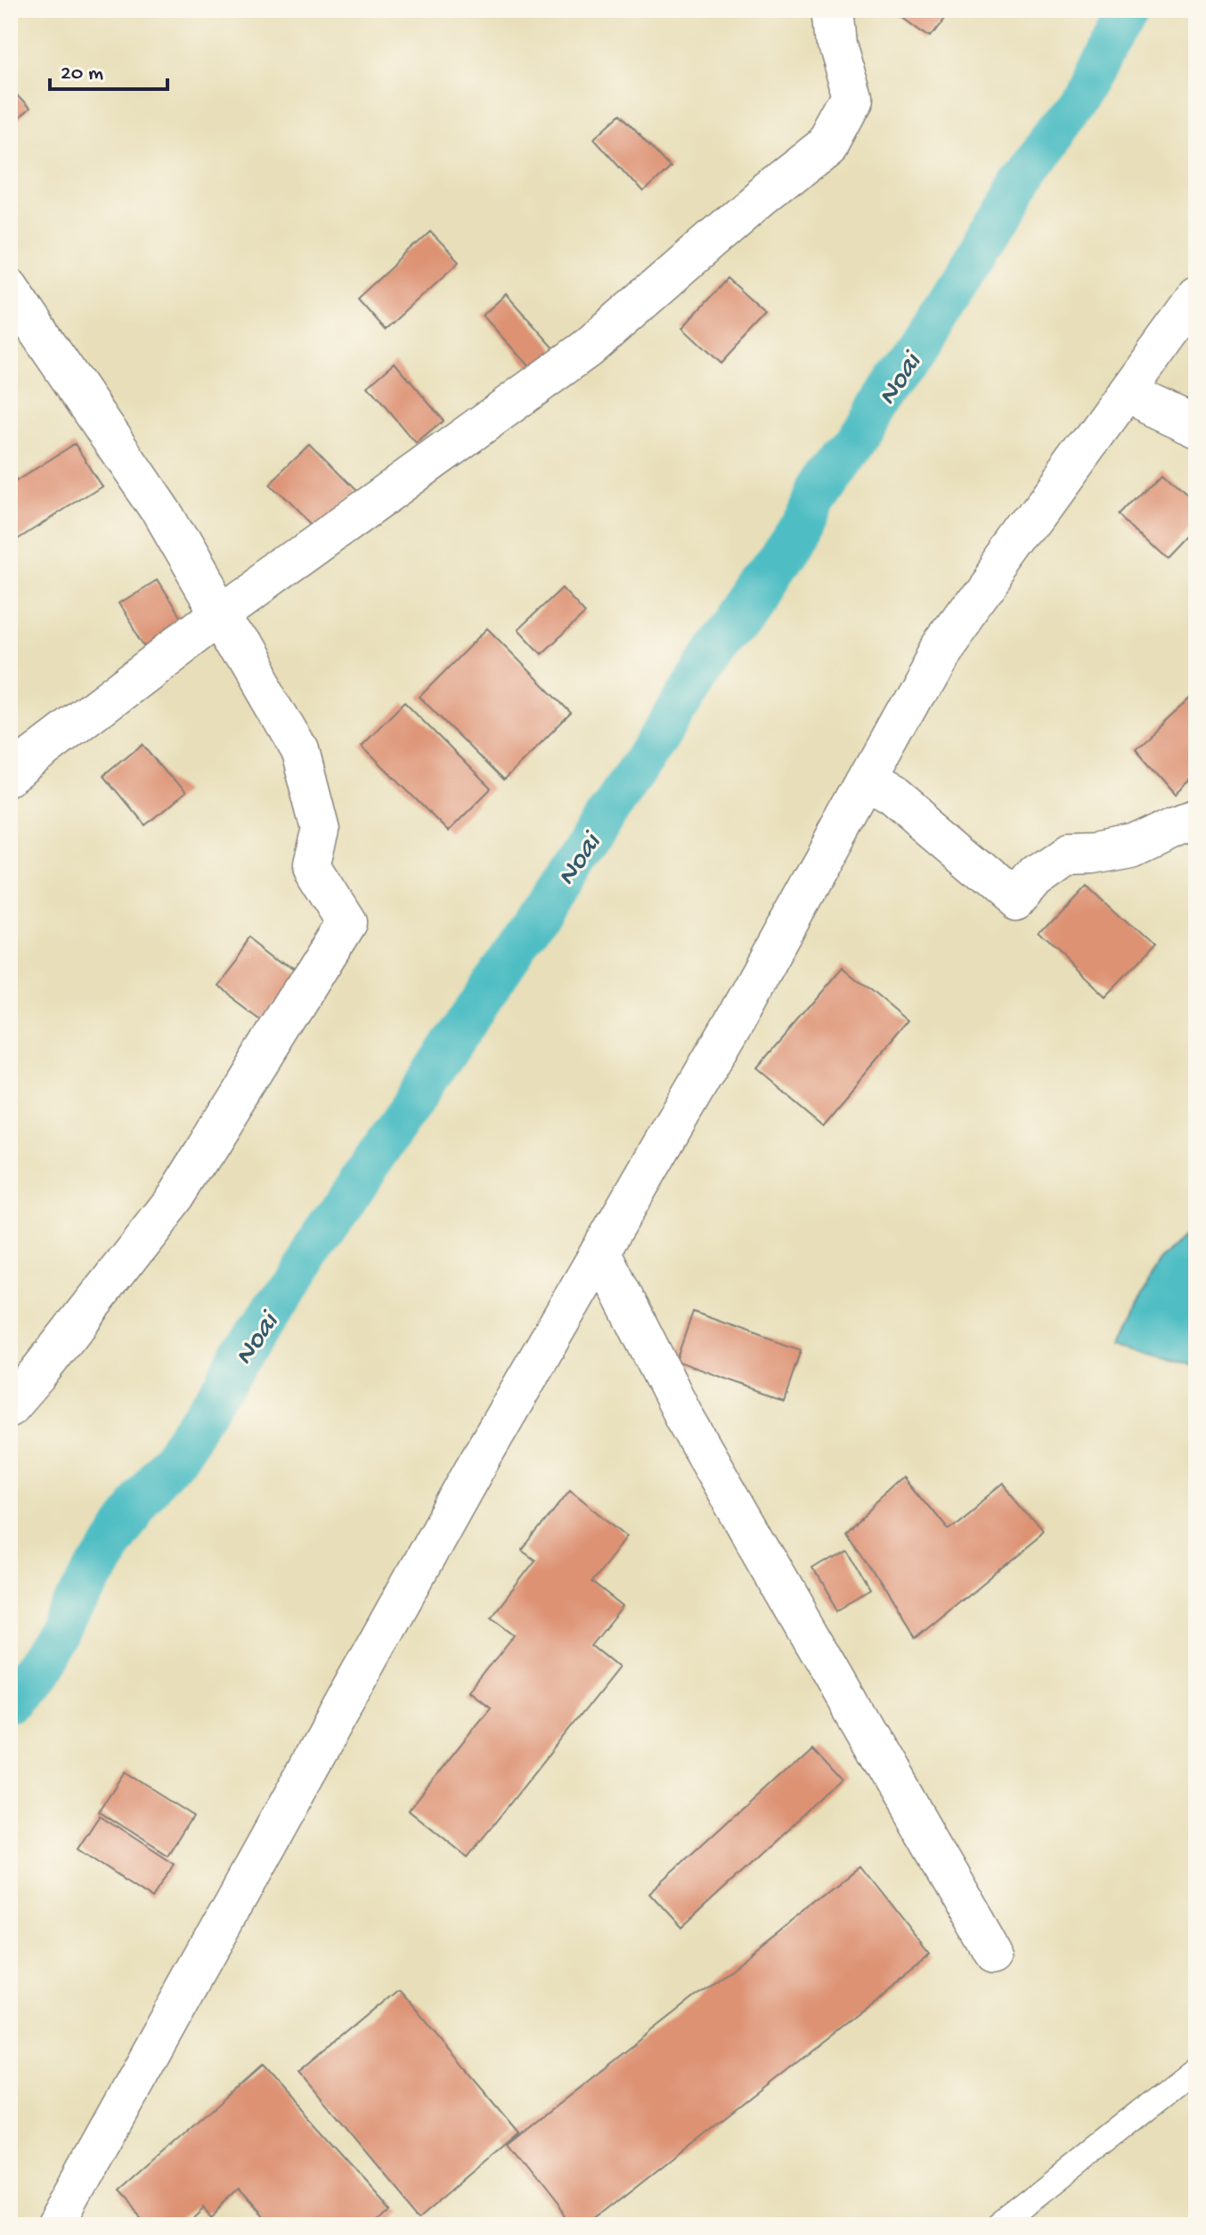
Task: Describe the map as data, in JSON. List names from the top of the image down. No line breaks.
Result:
{"water":["Noai"],"scale_bar":"20 m"}
